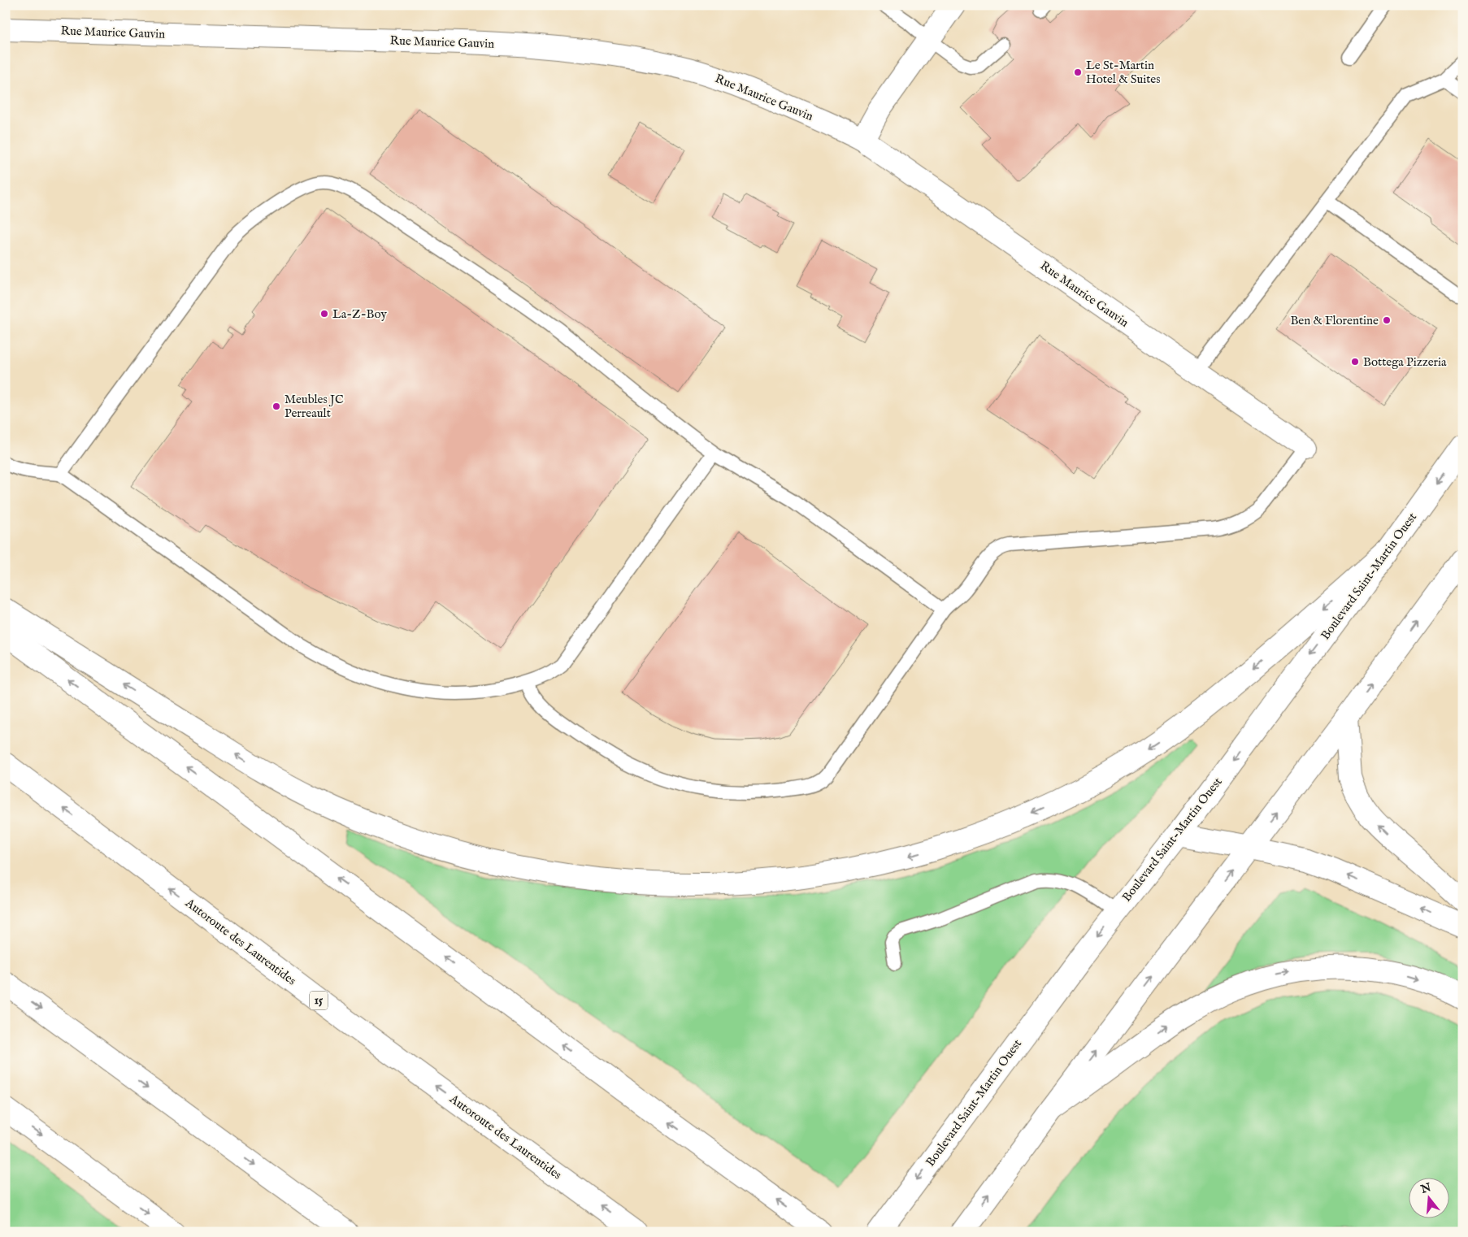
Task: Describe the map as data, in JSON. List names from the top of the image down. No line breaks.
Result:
{"streets":{"main road":["Rue Maurice Gauvin","Boulevard Saint-Martin Ouest","Autoroute des Laurentides","15"]},"places":["Le St-Martin Hotel & Suites","La-Z-Boy","Ben & Florentine","Bottega Pizzeria","Meubles JC Perreault"],"north":"top"}
